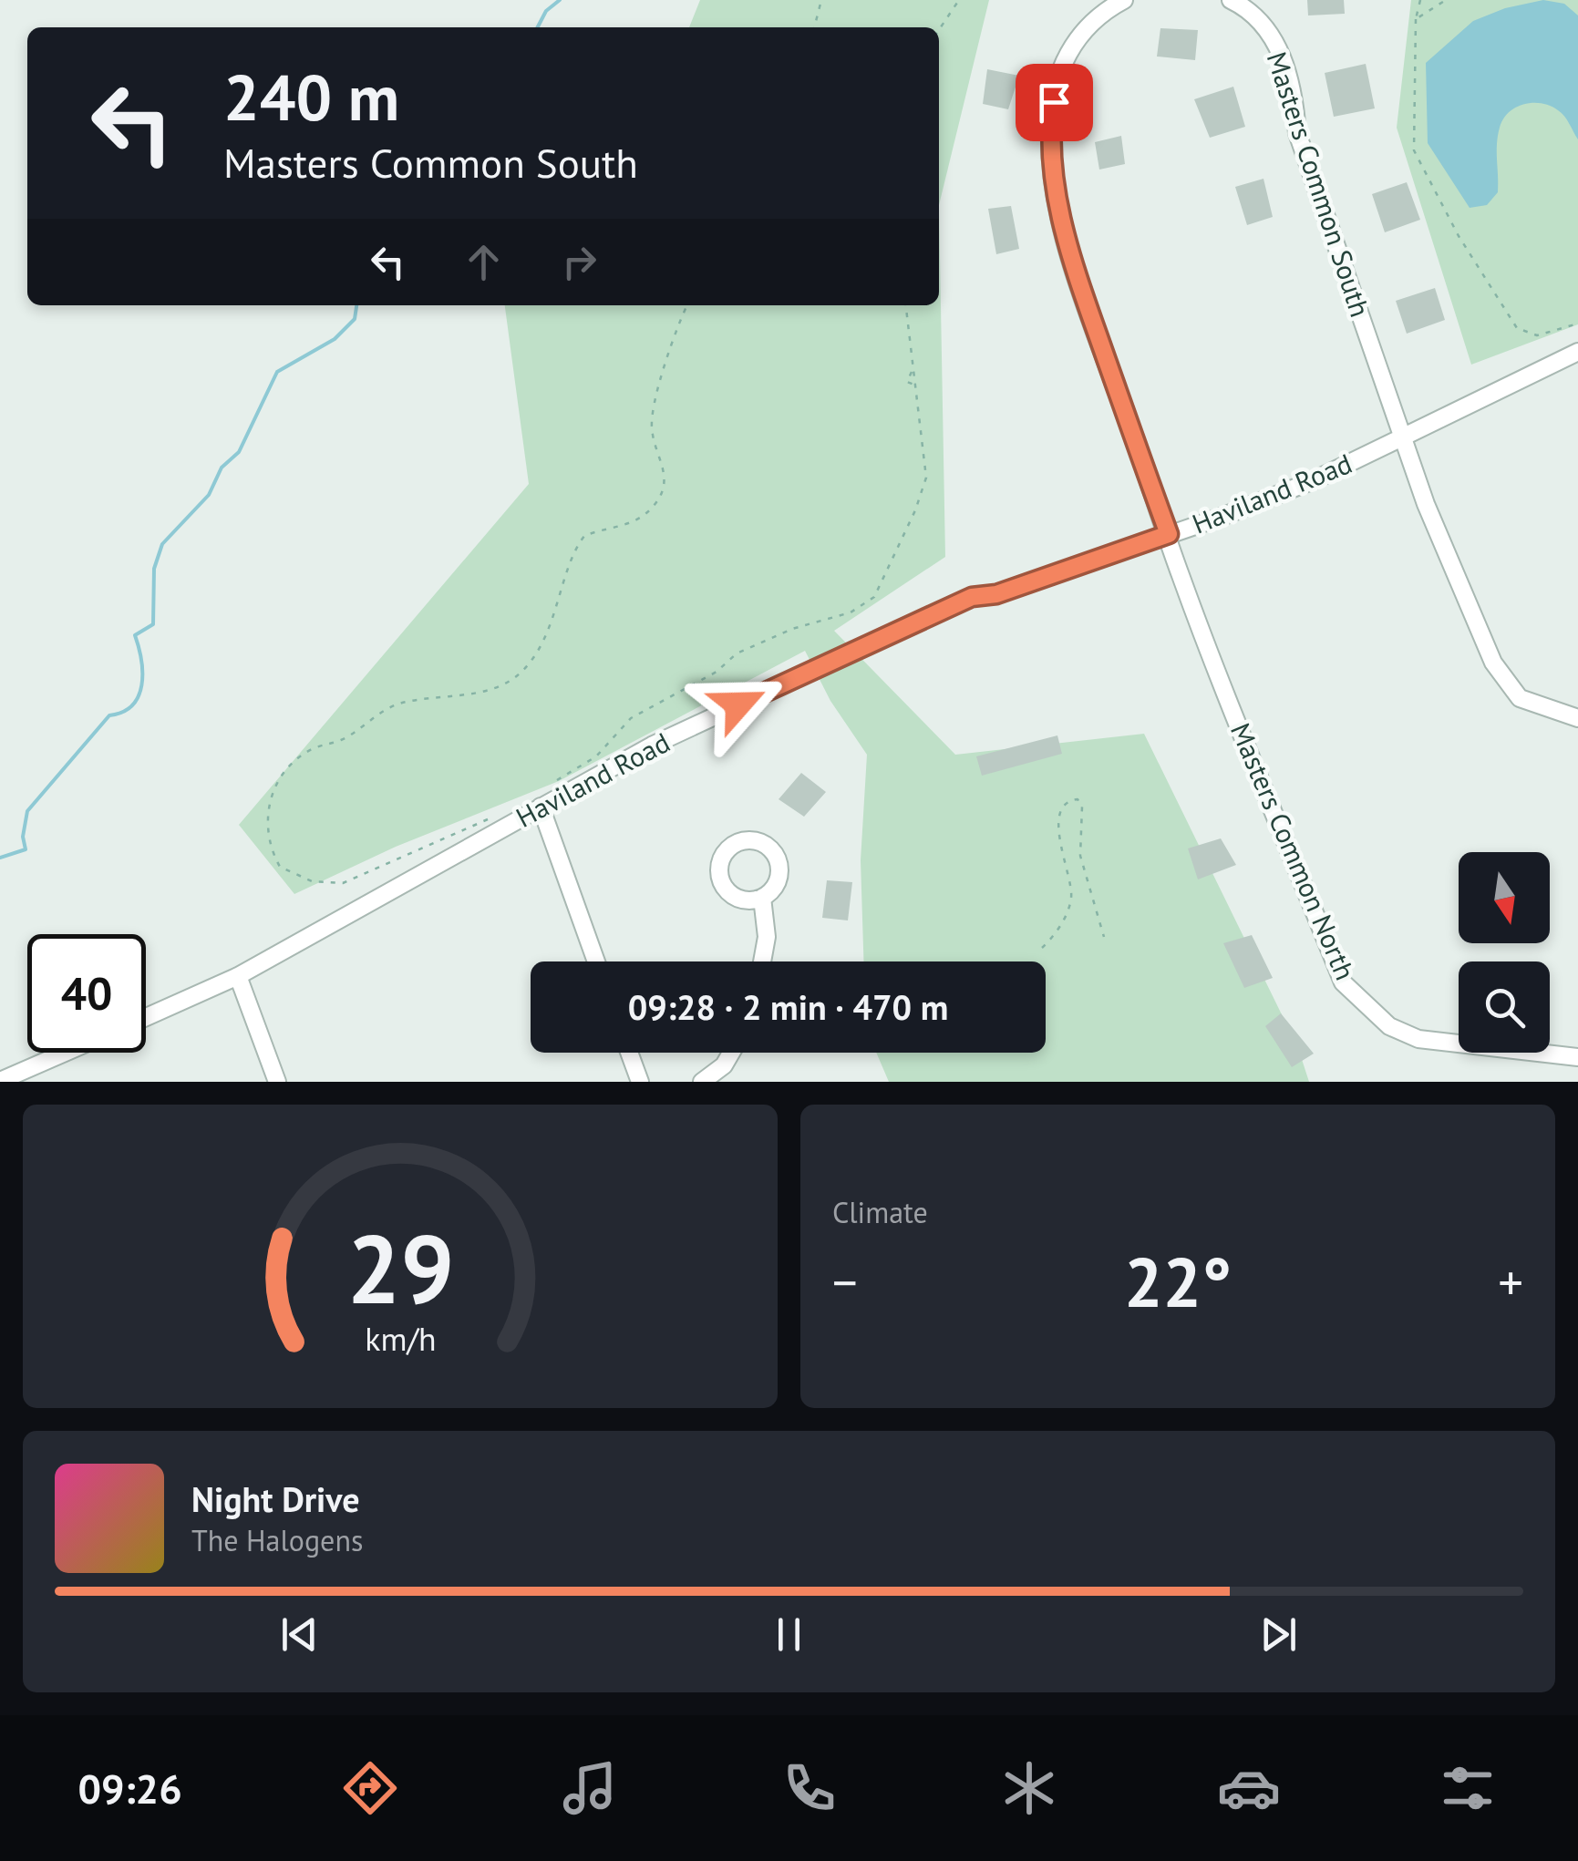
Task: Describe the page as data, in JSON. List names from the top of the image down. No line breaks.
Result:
{"streets":{"street":["Masters Common South","Haviland Road","Masters Common North"]},"crossings":[["Masters Common South","Haviland Road"],["Haviland Road","Masters Common North"]],"north":"bottom","page":{"turn":["240 m","Masters Common South"],"limit":"40","trip":"09:28 · 2 min · 470 m","tile":"Climate","heat":["−","22°","+"],"song":["Night Drive","The Halogens"],"tabs":"09:26","gauge":["29","km/h"]}}
